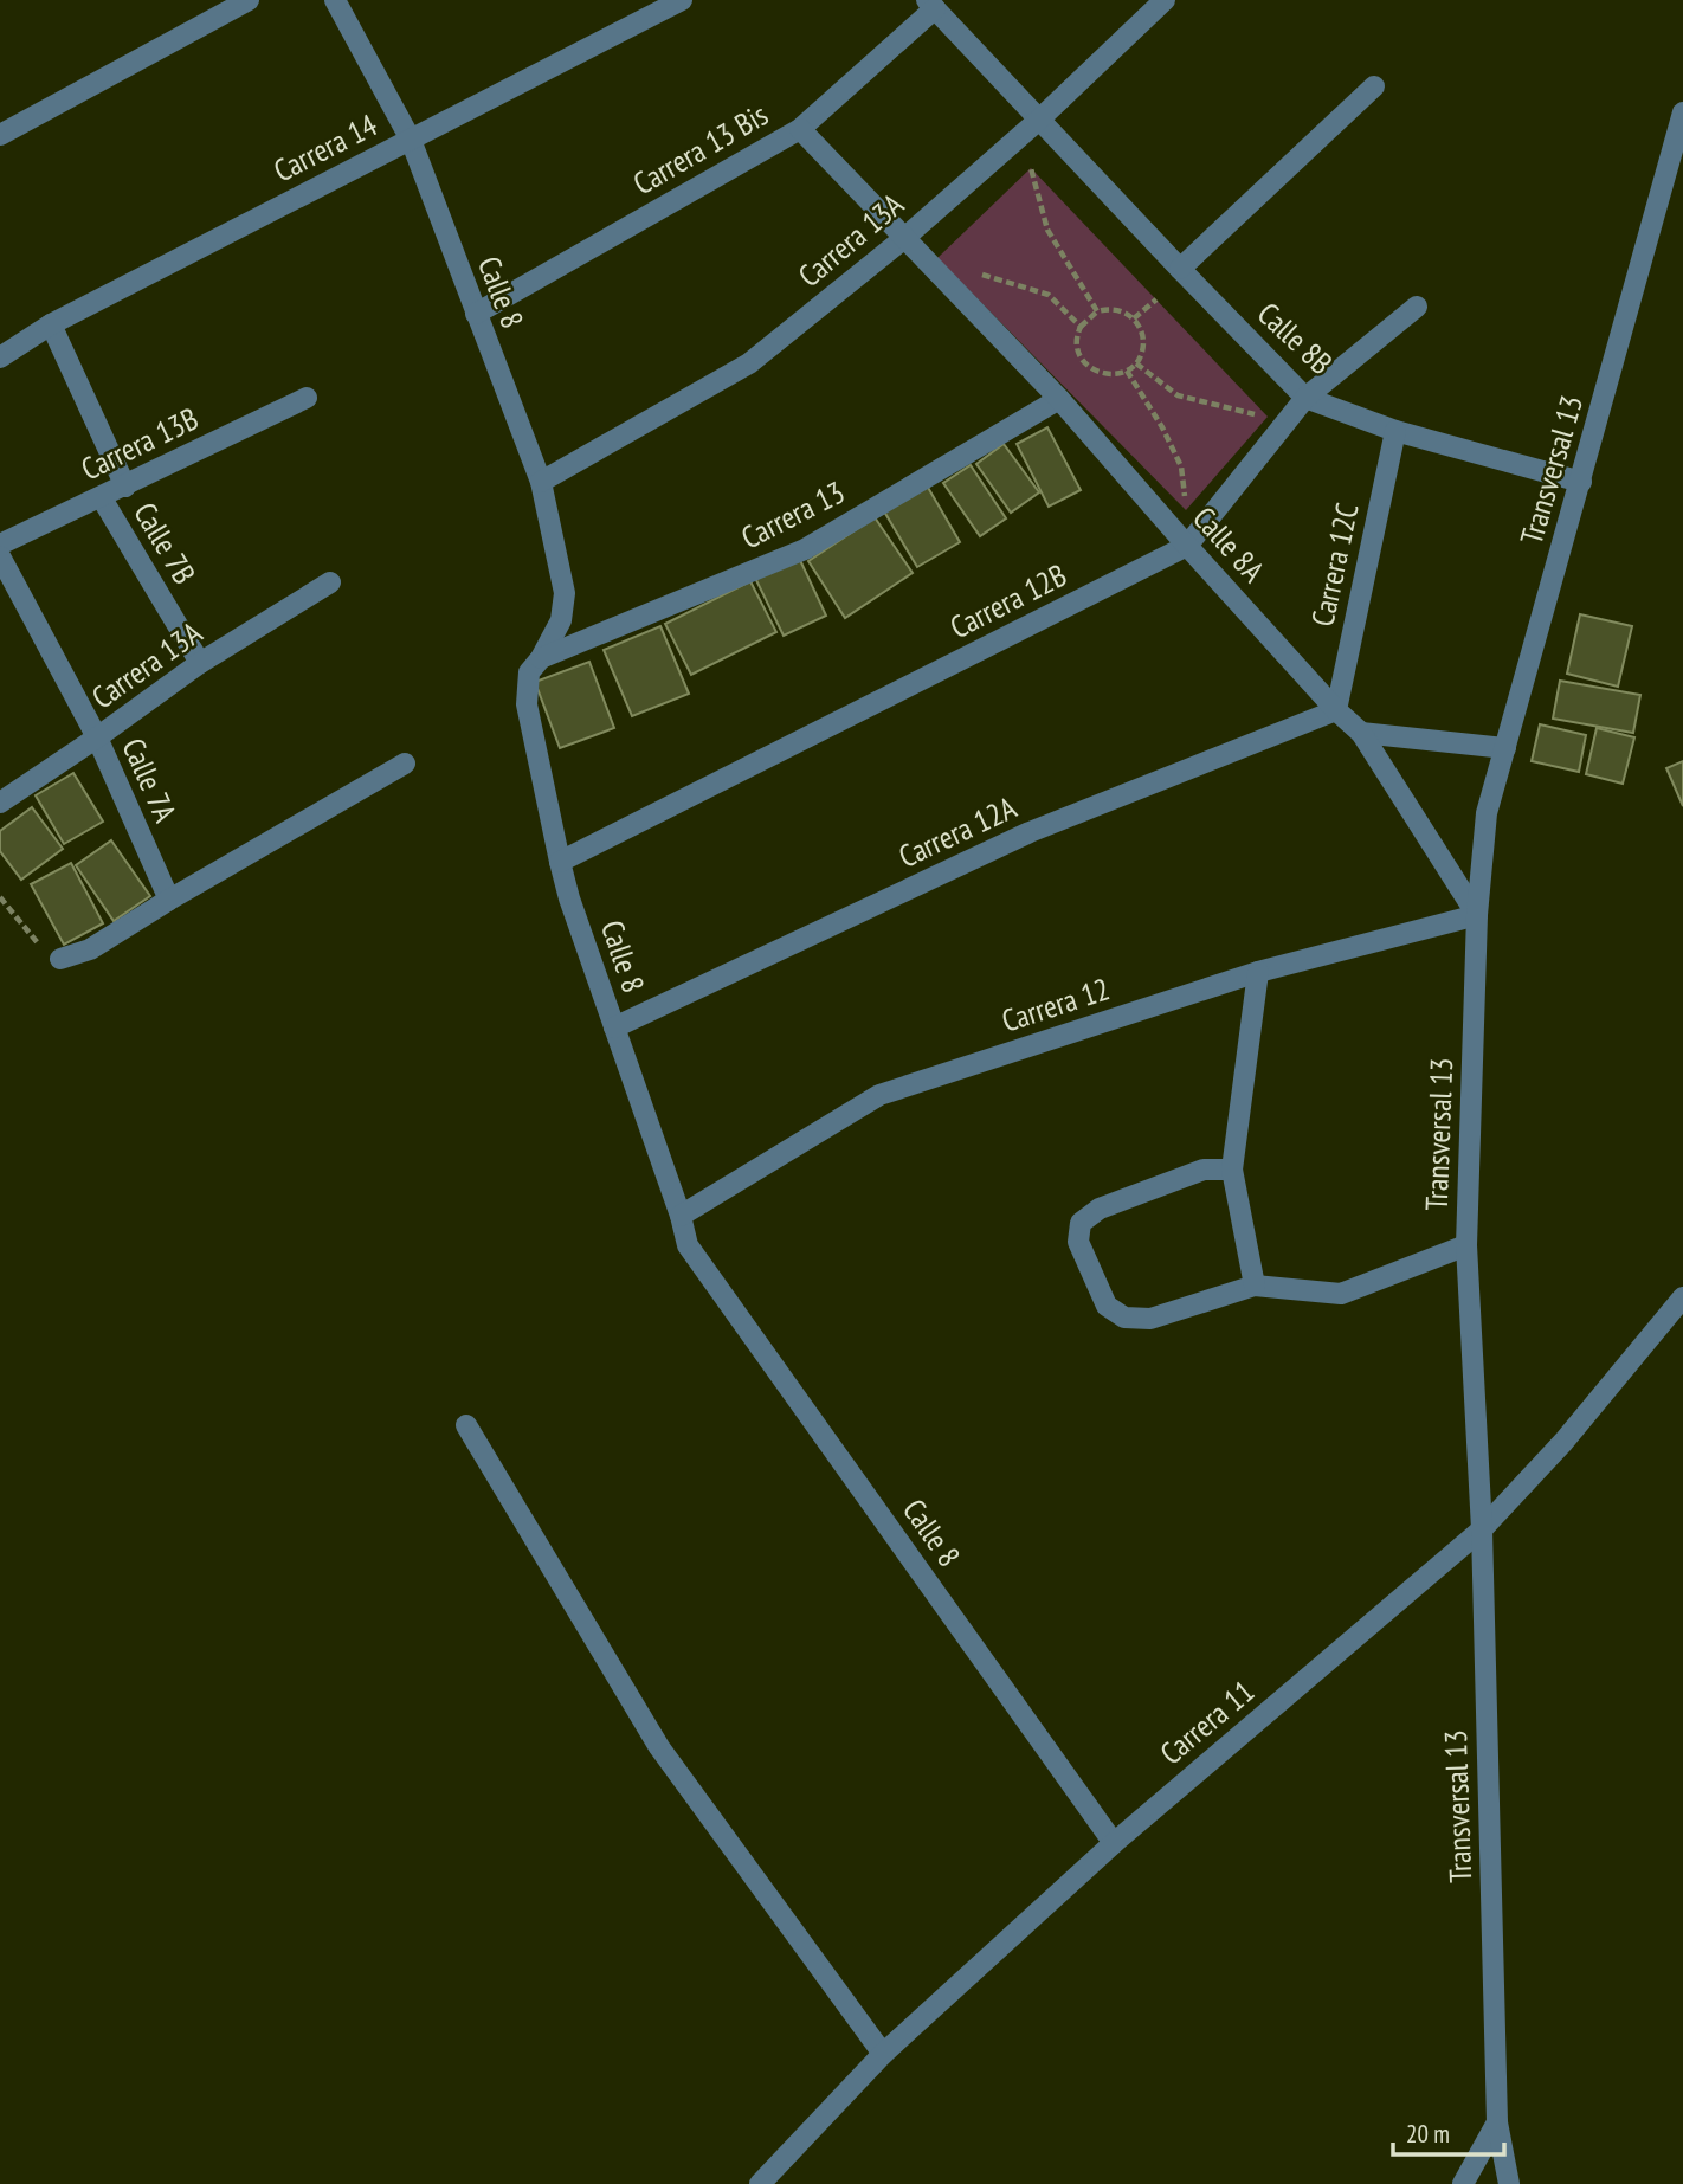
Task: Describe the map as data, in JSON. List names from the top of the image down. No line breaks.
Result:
{"streets":{"street":["Carrera 14","Carrera 13 Bis","Carrera 13A","Calle 8","Calle 8B","Carrera 13B","Transversal 13","Carrera 13","Calle 7B","Calle 8A","Carrera 12C","Carrera 12B","Calle 7A","Carrera 12A","Carrera 12","Carrera 11"]},"crossings":[["Carrera 14","Calle 8"],["Carrera 14","Calle 7B"],["Carrera 13 Bis","Calle 8"],["Carrera 13 Bis","Calle 8B"],["Carrera 13 Bis","Calle 8A"],["Carrera 13A","Calle 8"],["Carrera 13A","Calle 8B"],["Carrera 13A","Calle 7B"],["Carrera 13A","Calle 8A"],["Carrera 13A","Calle 7A"],["Calle 8","Carrera 13"],["Calle 8","Carrera 12B"],["Calle 8","Carrera 12A"],["Calle 8","Carrera 12"],["Calle 8","Carrera 11"],["Calle 8B","Transversal 13"],["Calle 8B","Carrera 12C"],["Calle 8B","Carrera 12B"],["Carrera 13B","Calle 7B"],["Transversal 13","Calle 8A"],["Transversal 13","Carrera 12"],["Transversal 13","Carrera 11"],["Carrera 13","Calle 8A"],["Calle 8A","Carrera 12C"],["Calle 8A","Carrera 12B"],["Calle 8A","Carrera 12A"],["Calle 8A","Carrera 12"],["Carrera 12C","Carrera 12A"]],"scale_bar":"20 m"}
